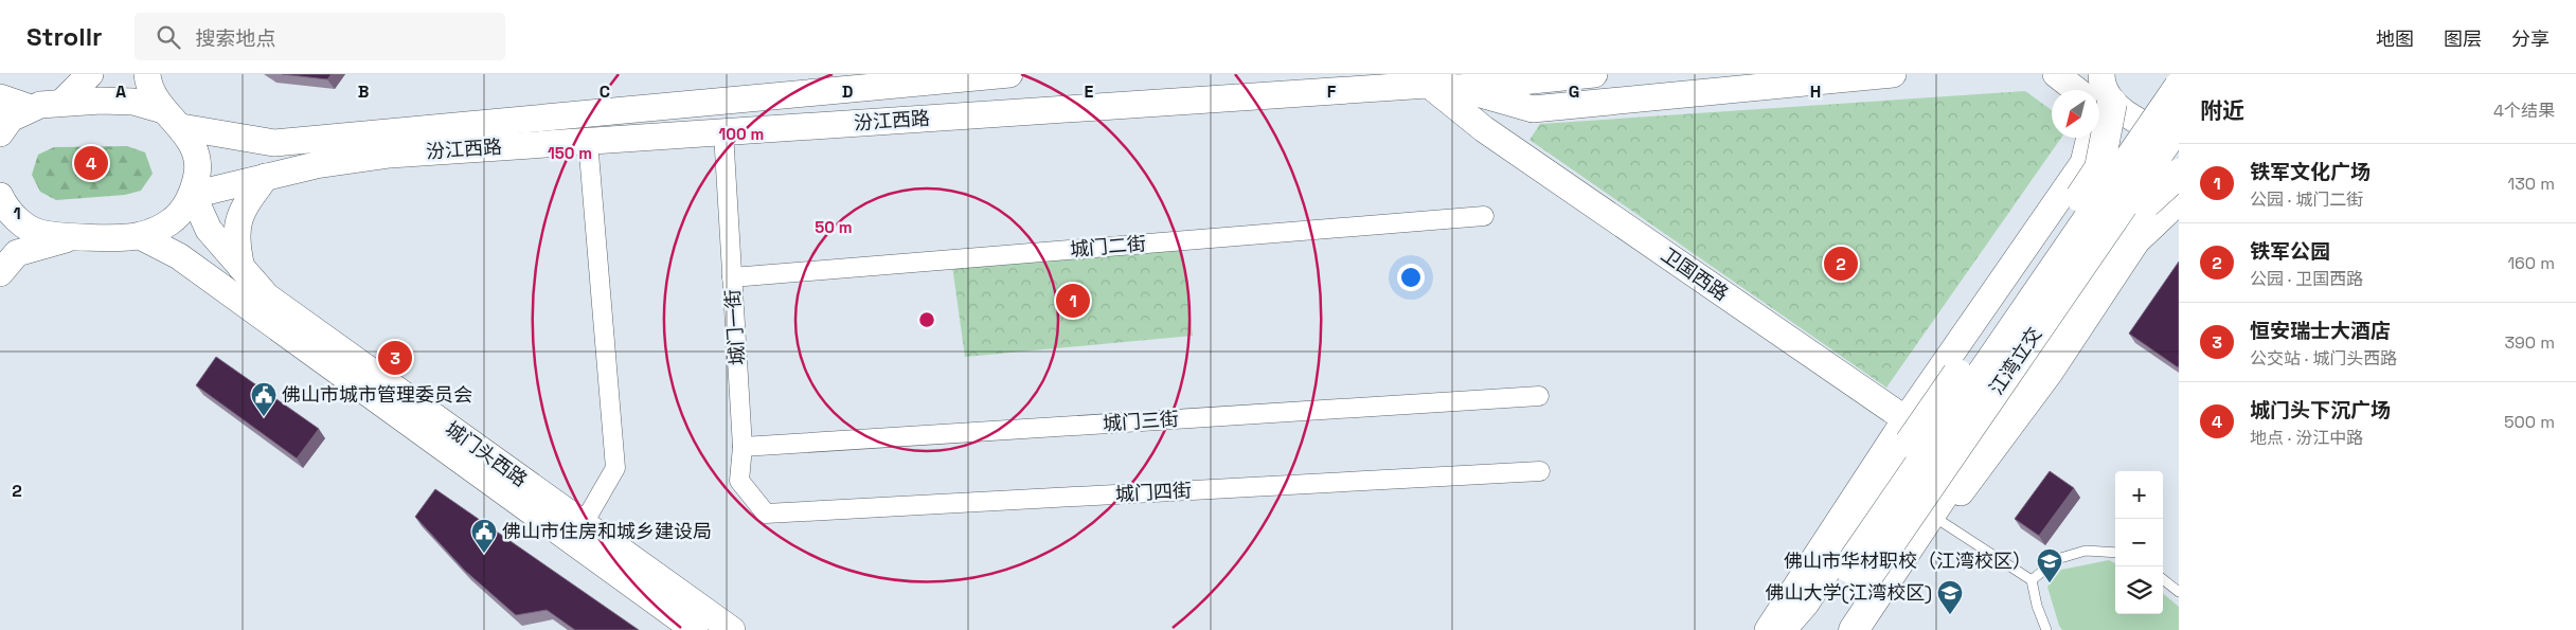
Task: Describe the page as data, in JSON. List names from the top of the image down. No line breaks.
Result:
{"streets":{"highway":["江湾立交"],"main road":["汾江西路","卫国西路","城门头西路"],"street":["城门二街","城门一街","城门三街","城门四街"]},"crossings":[["汾江西路","卫国西路"],["汾江西路","城门一街"],["汾江西路","城门头西路"],["城门二街","城门一街"],["城门一街","城门三街"],["城门一街","城门四街"]],"places":{"public building":["佛山市城市管理委员会","佛山市住房和城乡建设局"],"school or university":["佛山市华材职校（江湾校区）","佛山大学(江湾校区)"]},"north":"bottom left","page":{"header":"Strollr","search":"搜索地点","nav":["地图","图层","分享"],"heading":["附近","4个结果"],"list":[{"mark":"1","name":"铁军文化广场","note":"公园 · 城门二街","value":"130 m"},{"mark":"2","name":"铁军公园","note":"公园 · 卫国西路","value":"160 m"},{"mark":"3","name":"恒安瑞士大酒店","note":"公交站 · 城门头西路","value":"390 m"},{"mark":"4","name":"城门头下沉广场","note":"地点 · 汾江中路","value":"500 m"}],"pins":["4","2","1","3"],"map_buttons":["+","−"]},"grid":{"columns":["A","B","C","D","E","F","G","H"],"rows":["1","2"]},"rings":["100 m","150 m","50 m"]}
